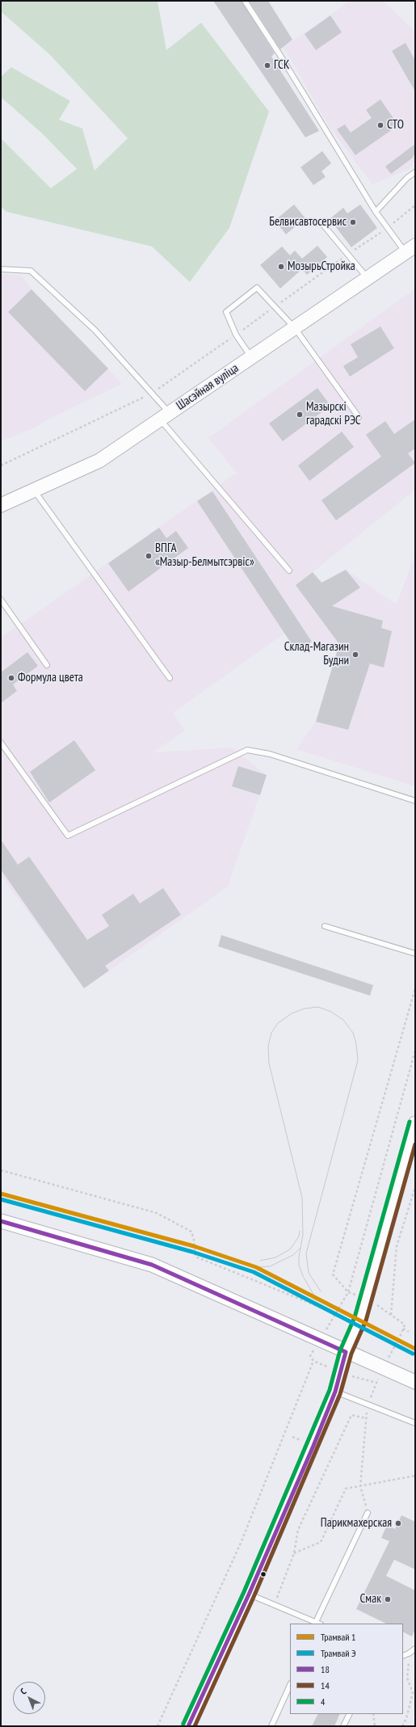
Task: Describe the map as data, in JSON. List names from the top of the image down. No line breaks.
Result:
{"streets":{"main road":["Шасэйная вуліца"]},"places":["ГСК","СТО","Белвисавтосервис","МозырьСтройка","Мазырскі гарадскі РЭС","ВПГА «Мазыр-Белмытсэрвіс»","Склад-Магазин Будни","Формула цвета","Парикмахерская","Смак"],"lines":["transit line 4","transit line 14","tram line 1","tram line Э","transit line 18"],"legend":["Трамвай 1","Трамвай Э","18","14","4"],"north":"top left"}
